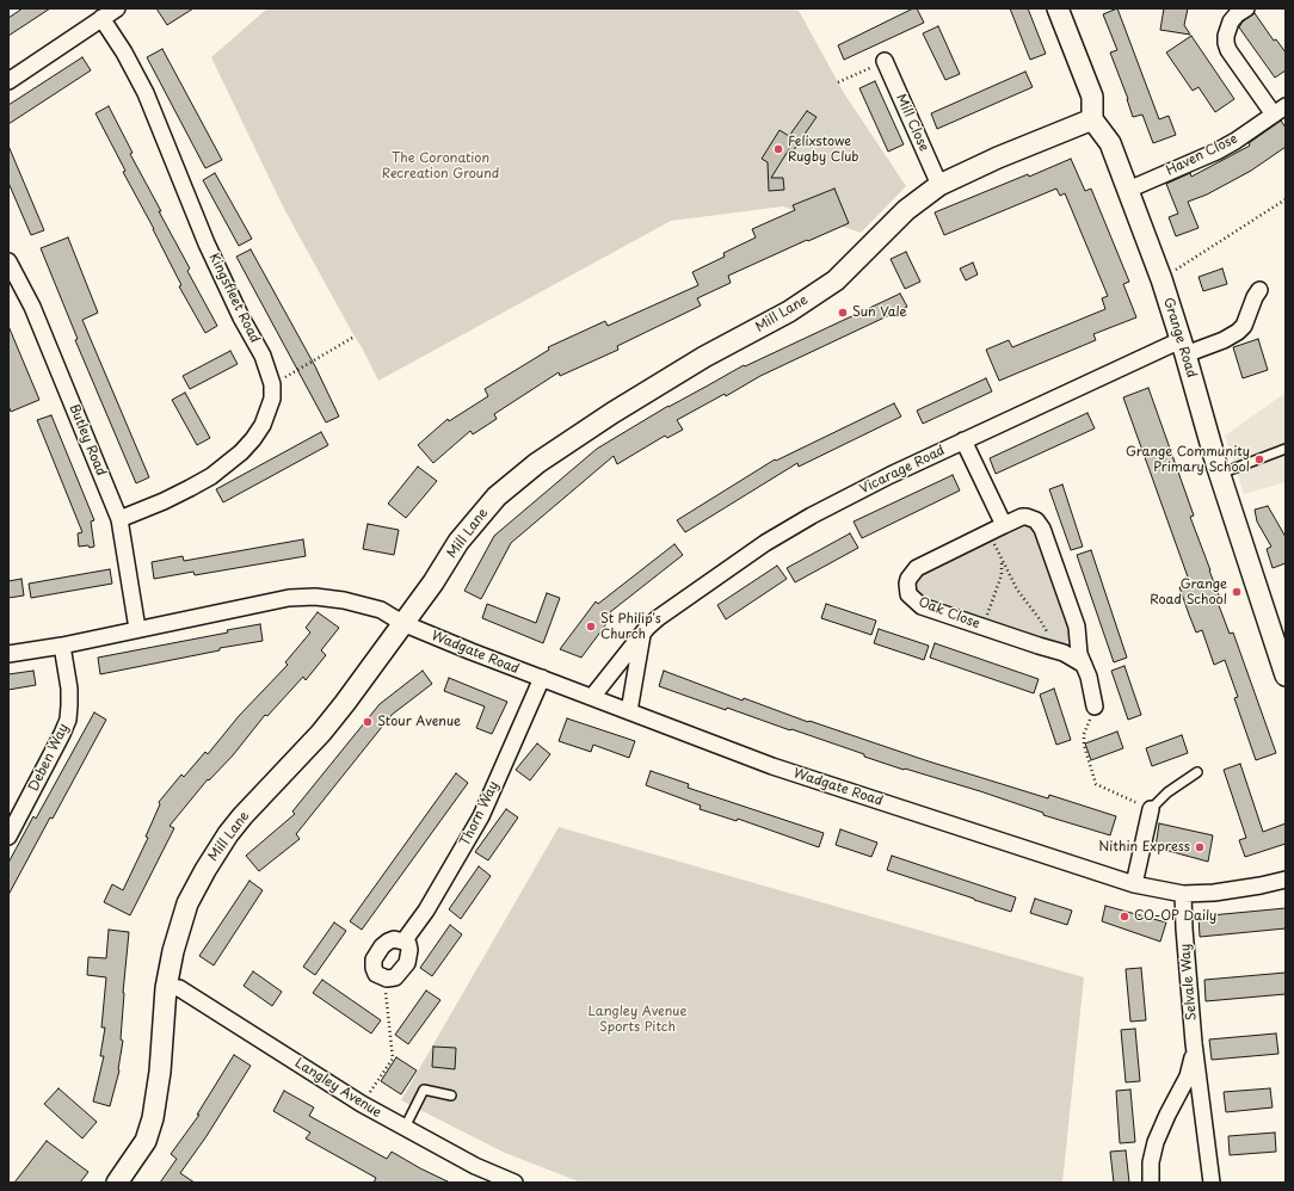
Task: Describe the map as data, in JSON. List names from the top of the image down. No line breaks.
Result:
{"streets":{"street":["Mill Close","Haven Close","Kingsfleet Road","Mill Lane","Grange Road","Butley Road","Vicarage Road","Oak Close","Wadgate Road","Deben Way","Thorn Way","Selvale Way","Langley Avenue"]},"crossings":[["Mill Close","Mill Lane"],["Haven Close","Grange Road"],["Kingsfleet Road","Butley Road"],["Mill Lane","Grange Road"],["Mill Lane","Wadgate Road"],["Mill Lane","Langley Avenue"],["Grange Road","Vicarage Road"],["Vicarage Road","Wadgate Road"],["Wadgate Road","Thorn Way"],["Wadgate Road","Selvale Way"]],"parks":["The Coronation Recreation Ground","Langley Avenue Sports Pitch"],"places":["Felixstowe Rugby Club","Sun Vale","Grange Community Primary School","Grange Road School","St Philip's Church","Stour Avenue","Nithin Express","CO-OP Daily"]}
